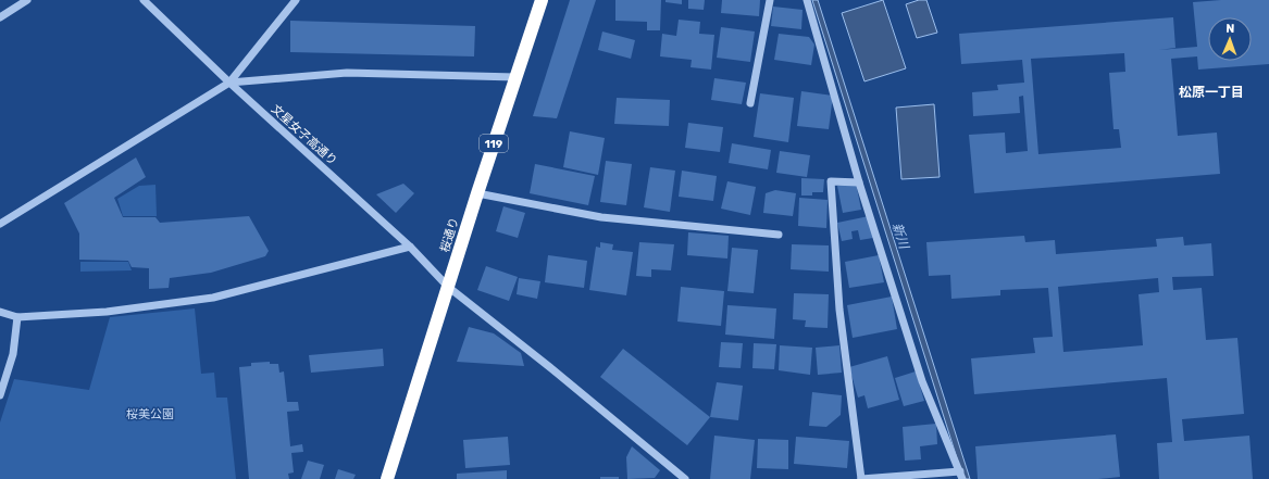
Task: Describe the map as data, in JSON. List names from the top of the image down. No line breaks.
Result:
{"streets":{"highway":["119","桜通り"],"street":["文星女子高通り"]},"crossings":[["文星女子高通り","桜通り"]],"districts":["松原一丁目"],"water":["新川"],"parks":["桜美公園"],"north":"top"}
